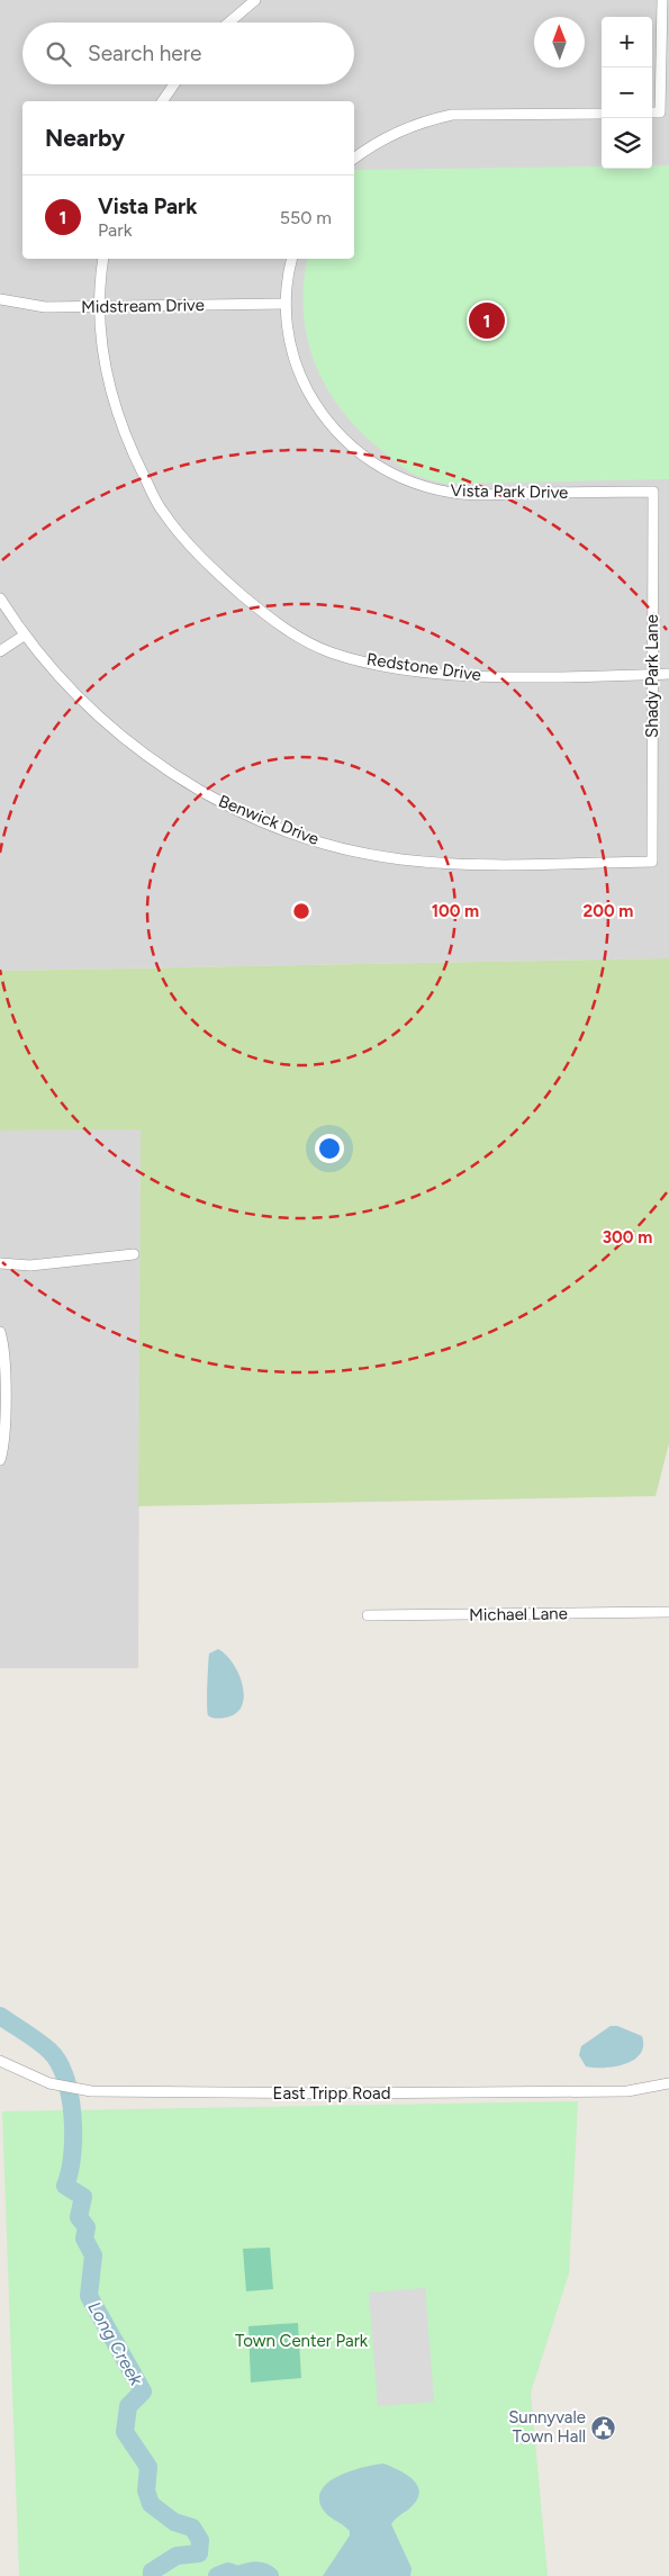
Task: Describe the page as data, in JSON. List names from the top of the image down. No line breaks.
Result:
{"streets":{"street":["Midstream Drive","Vista Park Drive","Redstone Drive","Shady Park Lane","Benwick Drive","Michael Lane","East Tripp Road"]},"crossings":[["Midstream Drive","Vista Park Drive"],["Midstream Drive","Redstone Drive"],["Vista Park Drive","Shady Park Lane"],["Redstone Drive","Shady Park Lane"],["Shady Park Lane","Benwick Drive"]],"water":["Long Creek"],"parks":["Town Center Park"],"places":{"public building":["Sunnyvale Town Hall"]},"north":"top","page":{"map_buttons":["+","−"],"search":"Search here","heading":"Nearby","list":[{"mark":"1","name":"Vista Park","note":"Park","value":"550 m"}],"pins":"1"},"rings":["100 m","200 m","300 m"]}
